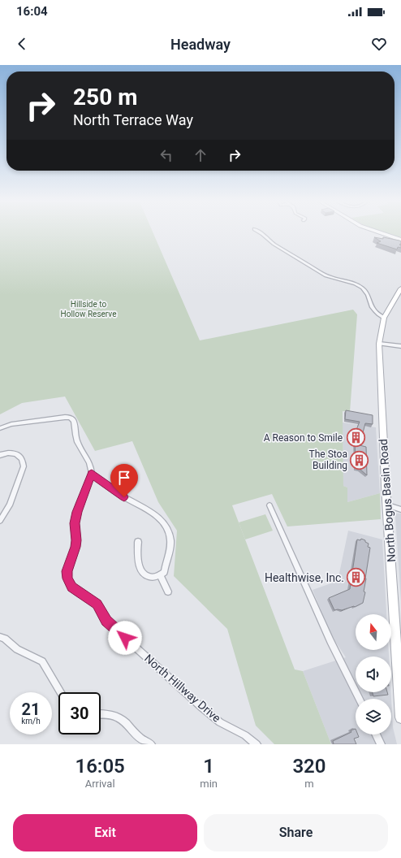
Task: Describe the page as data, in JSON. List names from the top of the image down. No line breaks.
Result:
{"streets":{"street":["North Bogus Basin Road","North Hillway Drive"]},"parks":["Hillside to Hollow Reserve"],"places":{"building":["A Reason to Smile","The Stoa Building","Healthwise, Inc."]},"north":"top","page":{"status":"16:04","header":"Headway","turn":["250 m","North Terrace Way"],"speed":"21 km/h","limit":"30","eta":["16:05","Arrival","1","min","320","m"],"buttons":["Exit","Share"]}}
